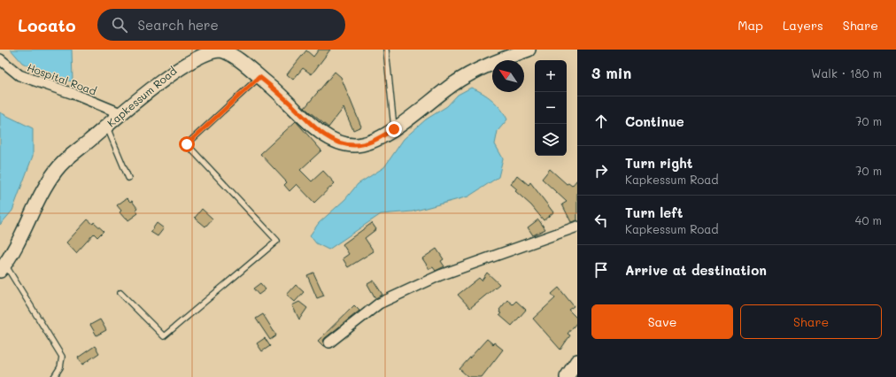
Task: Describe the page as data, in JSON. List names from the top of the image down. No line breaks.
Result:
{"streets":{"street":["Hospital Road","Kapkessum Road"]},"crossings":[["Hospital Road","Kapkessum Road"]],"north":"top left","page":{"header":"Locato","search":"Search here","nav":["Map","Layers","Share"],"heading":["3 min","Walk · 180 m"],"map_buttons":["+","−"],"list":[["Continue","70 m"],["Turn right","Kapkessum Road","70 m"],["Turn left","Kapkessum Road","40 m"],"Arrive at destination"],"buttons":["Save","Share"]}}
